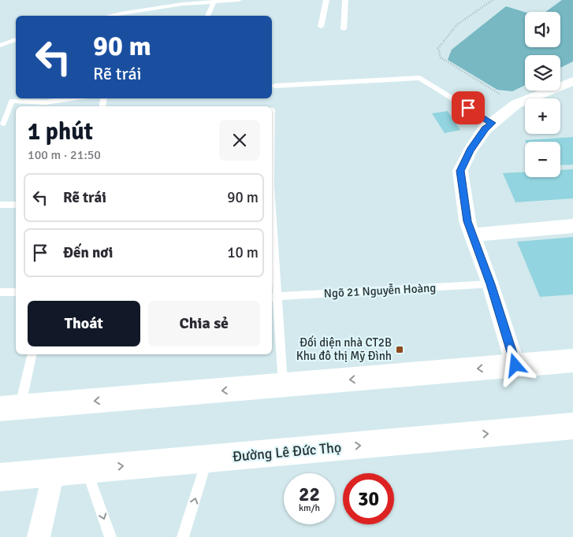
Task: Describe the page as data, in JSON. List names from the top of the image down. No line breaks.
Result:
{"streets":{"main road":["Đường Lê Đức Thọ"],"lane":["Ngõ 21 Nguyễn Hoàng"]},"places":{"transit":["Đối diện nhà CT2B Khu đô thị Mỹ Đình"]},"page":{"map_buttons":["+","−"],"turn":["90 m","Rẽ trái"],"heading":["1 phút","100 m · 21:50"],"list":[{"name":"Rẽ trái","value":"90 m"},{"name":"Đến nơi","value":"10 m"}],"buttons":["Thoát","Chia sẻ"],"speed":"22 km/h","limit":"30"}}
